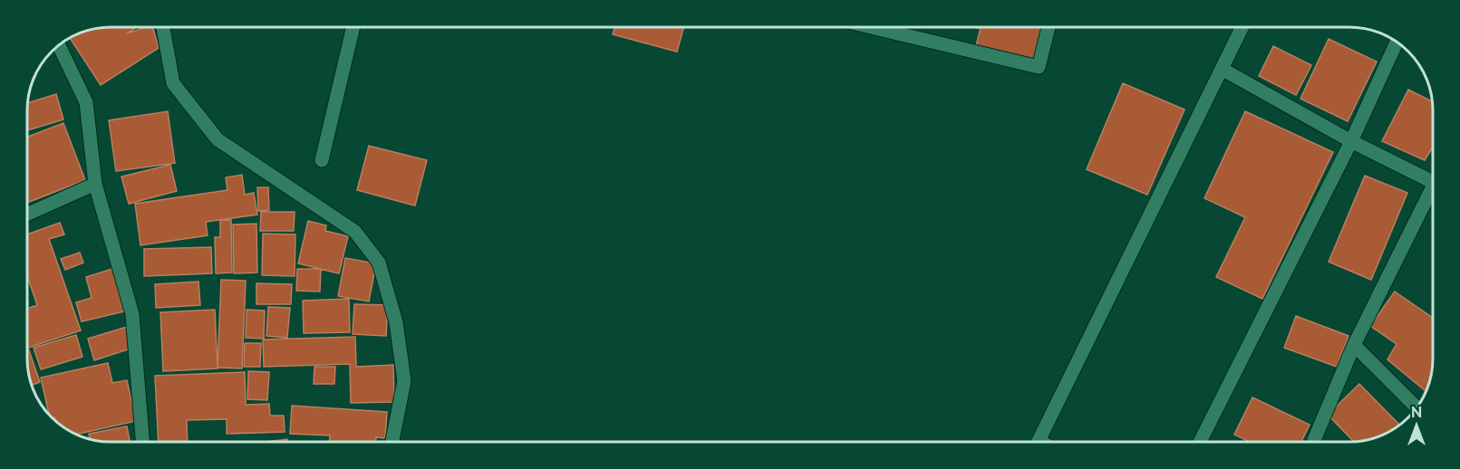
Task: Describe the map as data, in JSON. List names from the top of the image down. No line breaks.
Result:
{"north":"top"}
